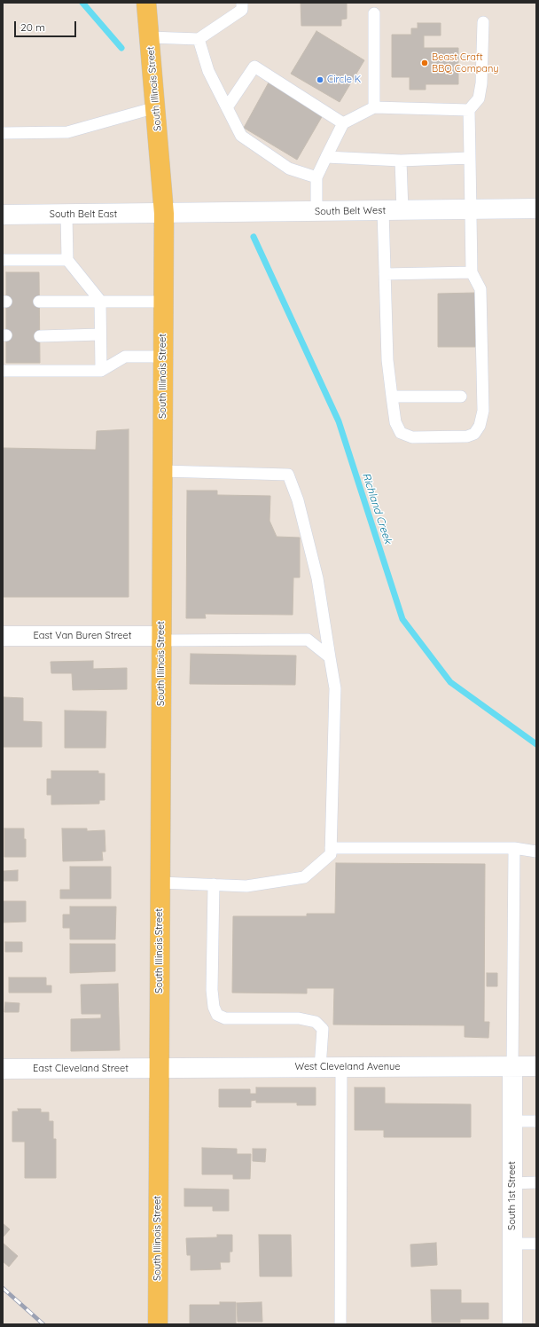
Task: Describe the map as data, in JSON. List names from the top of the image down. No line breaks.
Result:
{"streets":{"main road":["South Illinois Street"],"street":["South Belt West","South Belt East","East Van Buren Street","West Cleveland Avenue","East Cleveland Street","South 1st Street"]},"crossings":[["South Illinois Street","South Belt West"],["South Illinois Street","South Belt East"],["South Illinois Street","East Van Buren Street"],["South Illinois Street","West Cleveland Avenue"],["South Illinois Street","East Cleveland Street"],["South Belt West","South Belt East"],["West Cleveland Avenue","East Cleveland Street"],["West Cleveland Avenue","South 1st Street"]],"water":["Richland Creek"],"places":["Beast Craft BBQ Company","Circle K"],"scale_bar":"20 m"}
